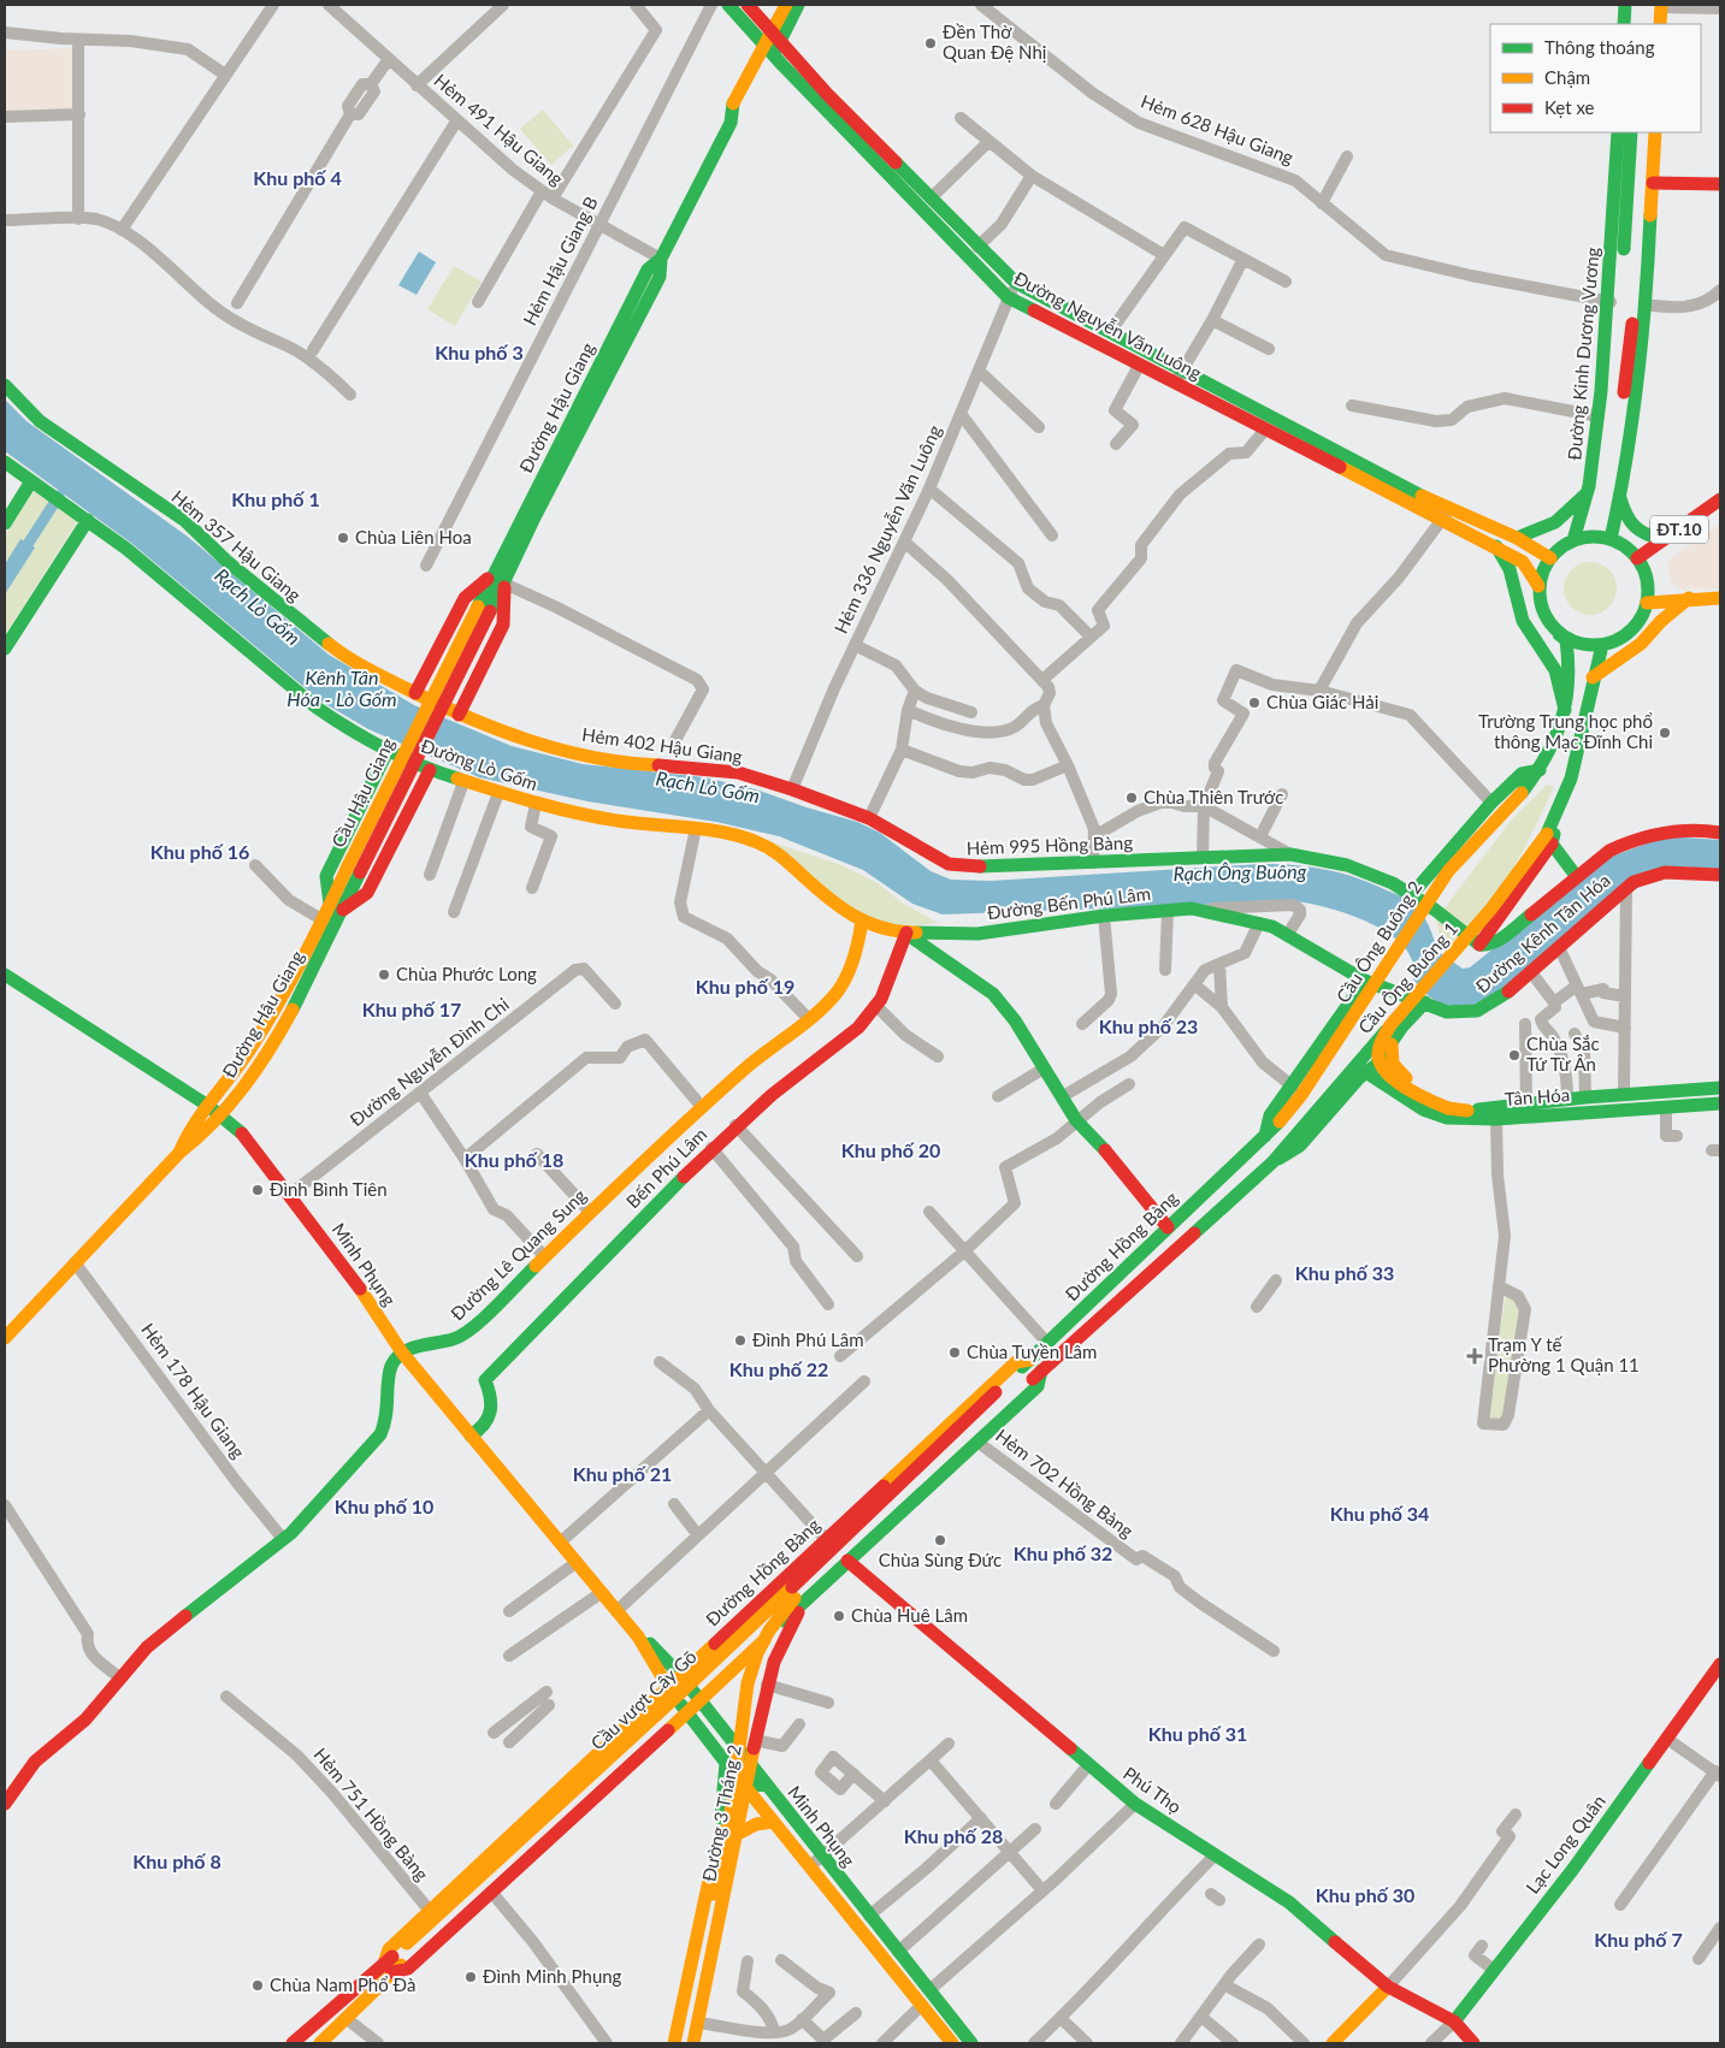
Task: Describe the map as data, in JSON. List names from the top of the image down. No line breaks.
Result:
{"streets":{"main road":["Đường Nguyễn Văn Luông","Đường Kinh Dương Vương","Đường Hậu Giang","ĐT.10","Hẻm 357 Hậu Giang","Hẻm 402 Hậu Giang","Đường Lò Gốm","Cầu Hậu Giang","Hẻm 995 Hồng Bàng","Đường Bến Phú Lâm","Đường Kênh Tân Hóa","Cầu Ông Buông 2","Cầu Ông Buông 1","Tân Hóa","Bến Phú Lâm","Đường Hồng Bàng","Đường Lê Quang Sung","Minh Phụng","Cầu vượt Cây Gõ","Phú Thọ","Đường 3 Tháng 2","Lạc Long Quân"],"street":["Hẻm 491 Hậu Giang","Hẻm 628 Hậu Giang","Hẻm Hậu Giang B","Hẻm 336 Nguyễn Văn Luông","Đường Nguyễn Đình Chi","Hẻm 178 Hậu Giang","Hẻm 702 Hồng Bàng","Hẻm 751 Hồng Bàng"]},"crossings":[["Hẻm 491 Hậu Giang","Hẻm Hậu Giang B"],["Hẻm 491 Hậu Giang","Đường Hậu Giang"],["Đường Nguyễn Văn Luông","Đường Kinh Dương Vương"],["Đường Nguyễn Văn Luông","Đường Hậu Giang"],["Đường Nguyễn Văn Luông","Hẻm 336 Nguyễn Văn Luông"],["Đường Nguyễn Văn Luông","ĐT.10"],["Đường Kinh Dương Vương","ĐT.10"],["Đường Hậu Giang","Hẻm 357 Hậu Giang"],["Đường Hậu Giang","Hẻm 402 Hậu Giang"],["Đường Hậu Giang","Đường Lò Gốm"],["Đường Hậu Giang","Cầu Hậu Giang"],["Đường Hậu Giang","Minh Phụng"],["Đường Hậu Giang","Hẻm 178 Hậu Giang"],["Hẻm 336 Nguyễn Văn Luông","Hẻm 402 Hậu Giang"],["Hẻm 336 Nguyễn Văn Luông","Hẻm 995 Hồng Bàng"],["Hẻm 357 Hậu Giang","Hẻm 402 Hậu Giang"],["Hẻm 402 Hậu Giang","Hẻm 995 Hồng Bàng"],["Đường Lò Gốm","Đường Bến Phú Lâm"],["Đường Lò Gốm","Bến Phú Lâm"],["Đường Lò Gốm","Đường Lê Quang Sung"],["Hẻm 995 Hồng Bàng","Đường Kênh Tân Hóa"],["Đường Bến Phú Lâm","Đường Kênh Tân Hóa"],["Đường Bến Phú Lâm","Bến Phú Lâm"],["Đường Bến Phú Lâm","Đường Hồng Bàng"],["Đường Kênh Tân Hóa","Đường Hồng Bàng"],["Cầu Ông Buông 2","Đường Hồng Bàng"],["Cầu Ông Buông 1","Tân Hóa"],["Cầu Ông Buông 1","Đường Hồng Bàng"],["Đường Nguyễn Đình Chi","Minh Phụng"],["Tân Hóa","Đường Hồng Bàng"],["Bến Phú Lâm","Minh Phụng"],["Đường Hồng Bàng","Minh Phụng"],["Đường Hồng Bàng","Hẻm 702 Hồng Bàng"],["Đường Hồng Bàng","Cầu vượt Cây Gõ"],["Đường Hồng Bàng","Phú Thọ"],["Đường Hồng Bàng","Đường 3 Tháng 2"],["Đường Hồng Bàng","Hẻm 751 Hồng Bàng"],["Đường Lê Quang Sung","Minh Phụng"],["Minh Phụng","Đường 3 Tháng 2"],["Cầu vượt Cây Gõ","Đường 3 Tháng 2"],["Phú Thọ","Lạc Long Quân"]],"districts":["Khu phố 4","Khu phố 3","Khu phố 1","Khu phố 16","Khu phố 19","Khu phố 17","Khu phố 23","Khu phố 20","Khu phố 18","Khu phố 33","Khu phố 22","Khu phố 21","Khu phố 10","Khu phố 34","Khu phố 32","Khu phố 31","Khu phố 28","Khu phố 8","Khu phố 30","Khu phố 7"],"water":["Rạch Lò Gốm","Kênh Tân Hóa - Lò Gốm","Rạch Ông Buông"],"places":{"other":["Đền Thờ Quan Đệ Nhị","Chùa Liên Hoa","Chùa Giác Hải","Trường Trung học phổ thông Mạc Đĩnh Chi","Chùa Thiên Trước","Chùa Phước Long","Chùa Sắc Tứ Từ Ân","Đình Bình Tiên","Đình Phú Lâm","Chùa Tuyền Lâm","Chùa Sùng Đức","Chùa Huê Lâm","Đình Minh Phụng","Chùa Nam Phổ Đà"],"health":["Trạm Y tế Phường 1 Quận 11"]},"legend":["Thông thoáng","Chậm","Kẹt xe"]}
